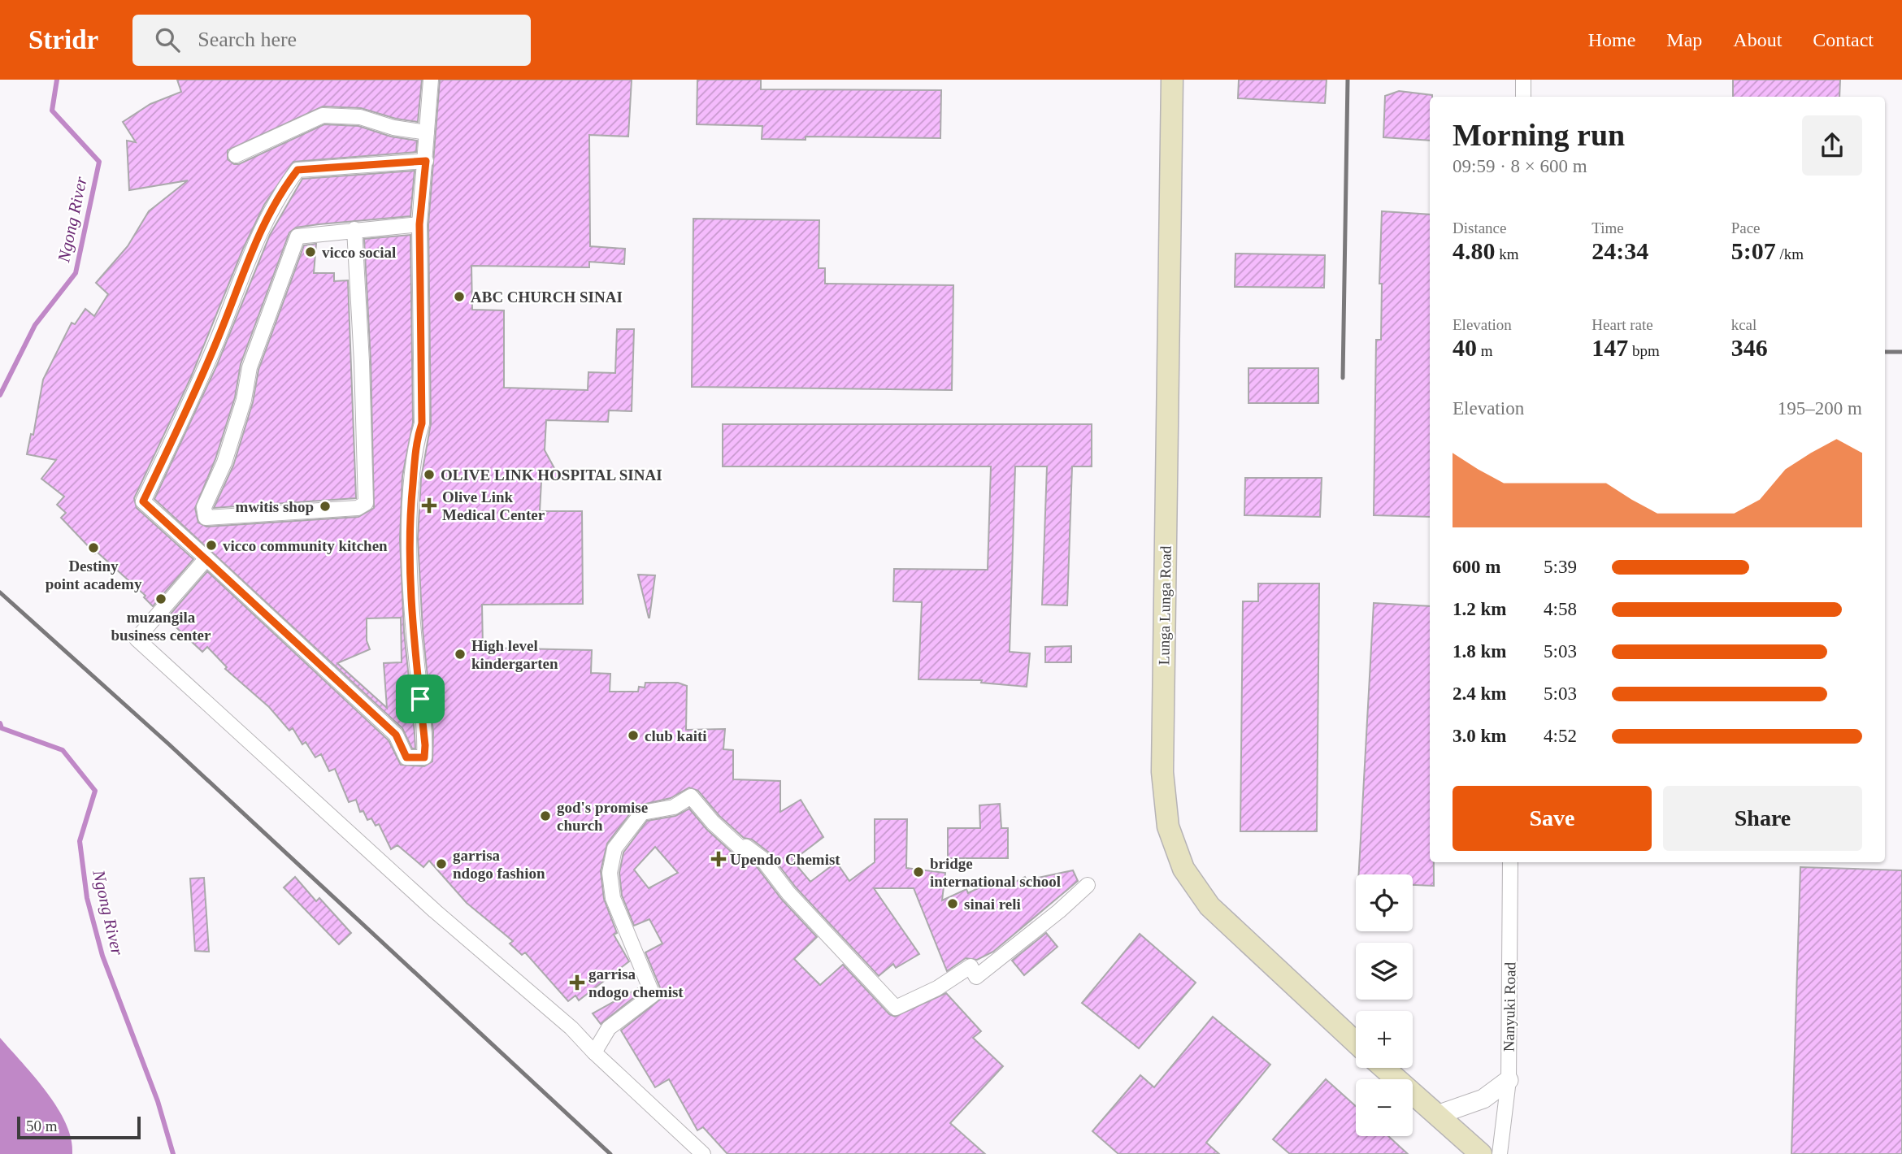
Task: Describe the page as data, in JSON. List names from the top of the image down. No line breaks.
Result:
{"streets":{"main road":["Lunga Lunga Road"],"street":["Nanyuki Road"]},"water":["Ngong River"],"places":{"other":["vicco social","ABC CHURCH SINAI","OLIVE LINK HOSPITAL SINAI","mwitis shop","vicco community kitchen","Destiny point academy","muzangila business center","High level kindergarten","club kaiti","god's promise church","garrisa ndogo fashion","bridge international school","sinai reli"],"health":["Olive Link Medical Center","Upendo Chemist","garrisa ndogo chemist"]},"scale_bar":"50 m","page":{"header":"Stridr","search":"Search here","nav":["Home","Map","About","Contact"],"heading":["Morning run","09:59 · 8 × 600 m"],"stats":[["Distance","4.80 km"],["Time","24:34"],["Pace","5:07 /km"],["Elevation","40 m"],["Heart rate","147 bpm"],["kcal","346"]],"chart":["Elevation","195–200 m"],"list":[{"name":"600 m","note":"5:39"},{"name":"1.2 km","note":"4:58"},{"name":"1.8 km","note":"5:03"},{"name":"2.4 km","note":"5:03"},{"name":"3.0 km","note":"4:52"}],"buttons":["Save","Share"],"map_buttons":["+","−"],"scale":"50 m"}}
